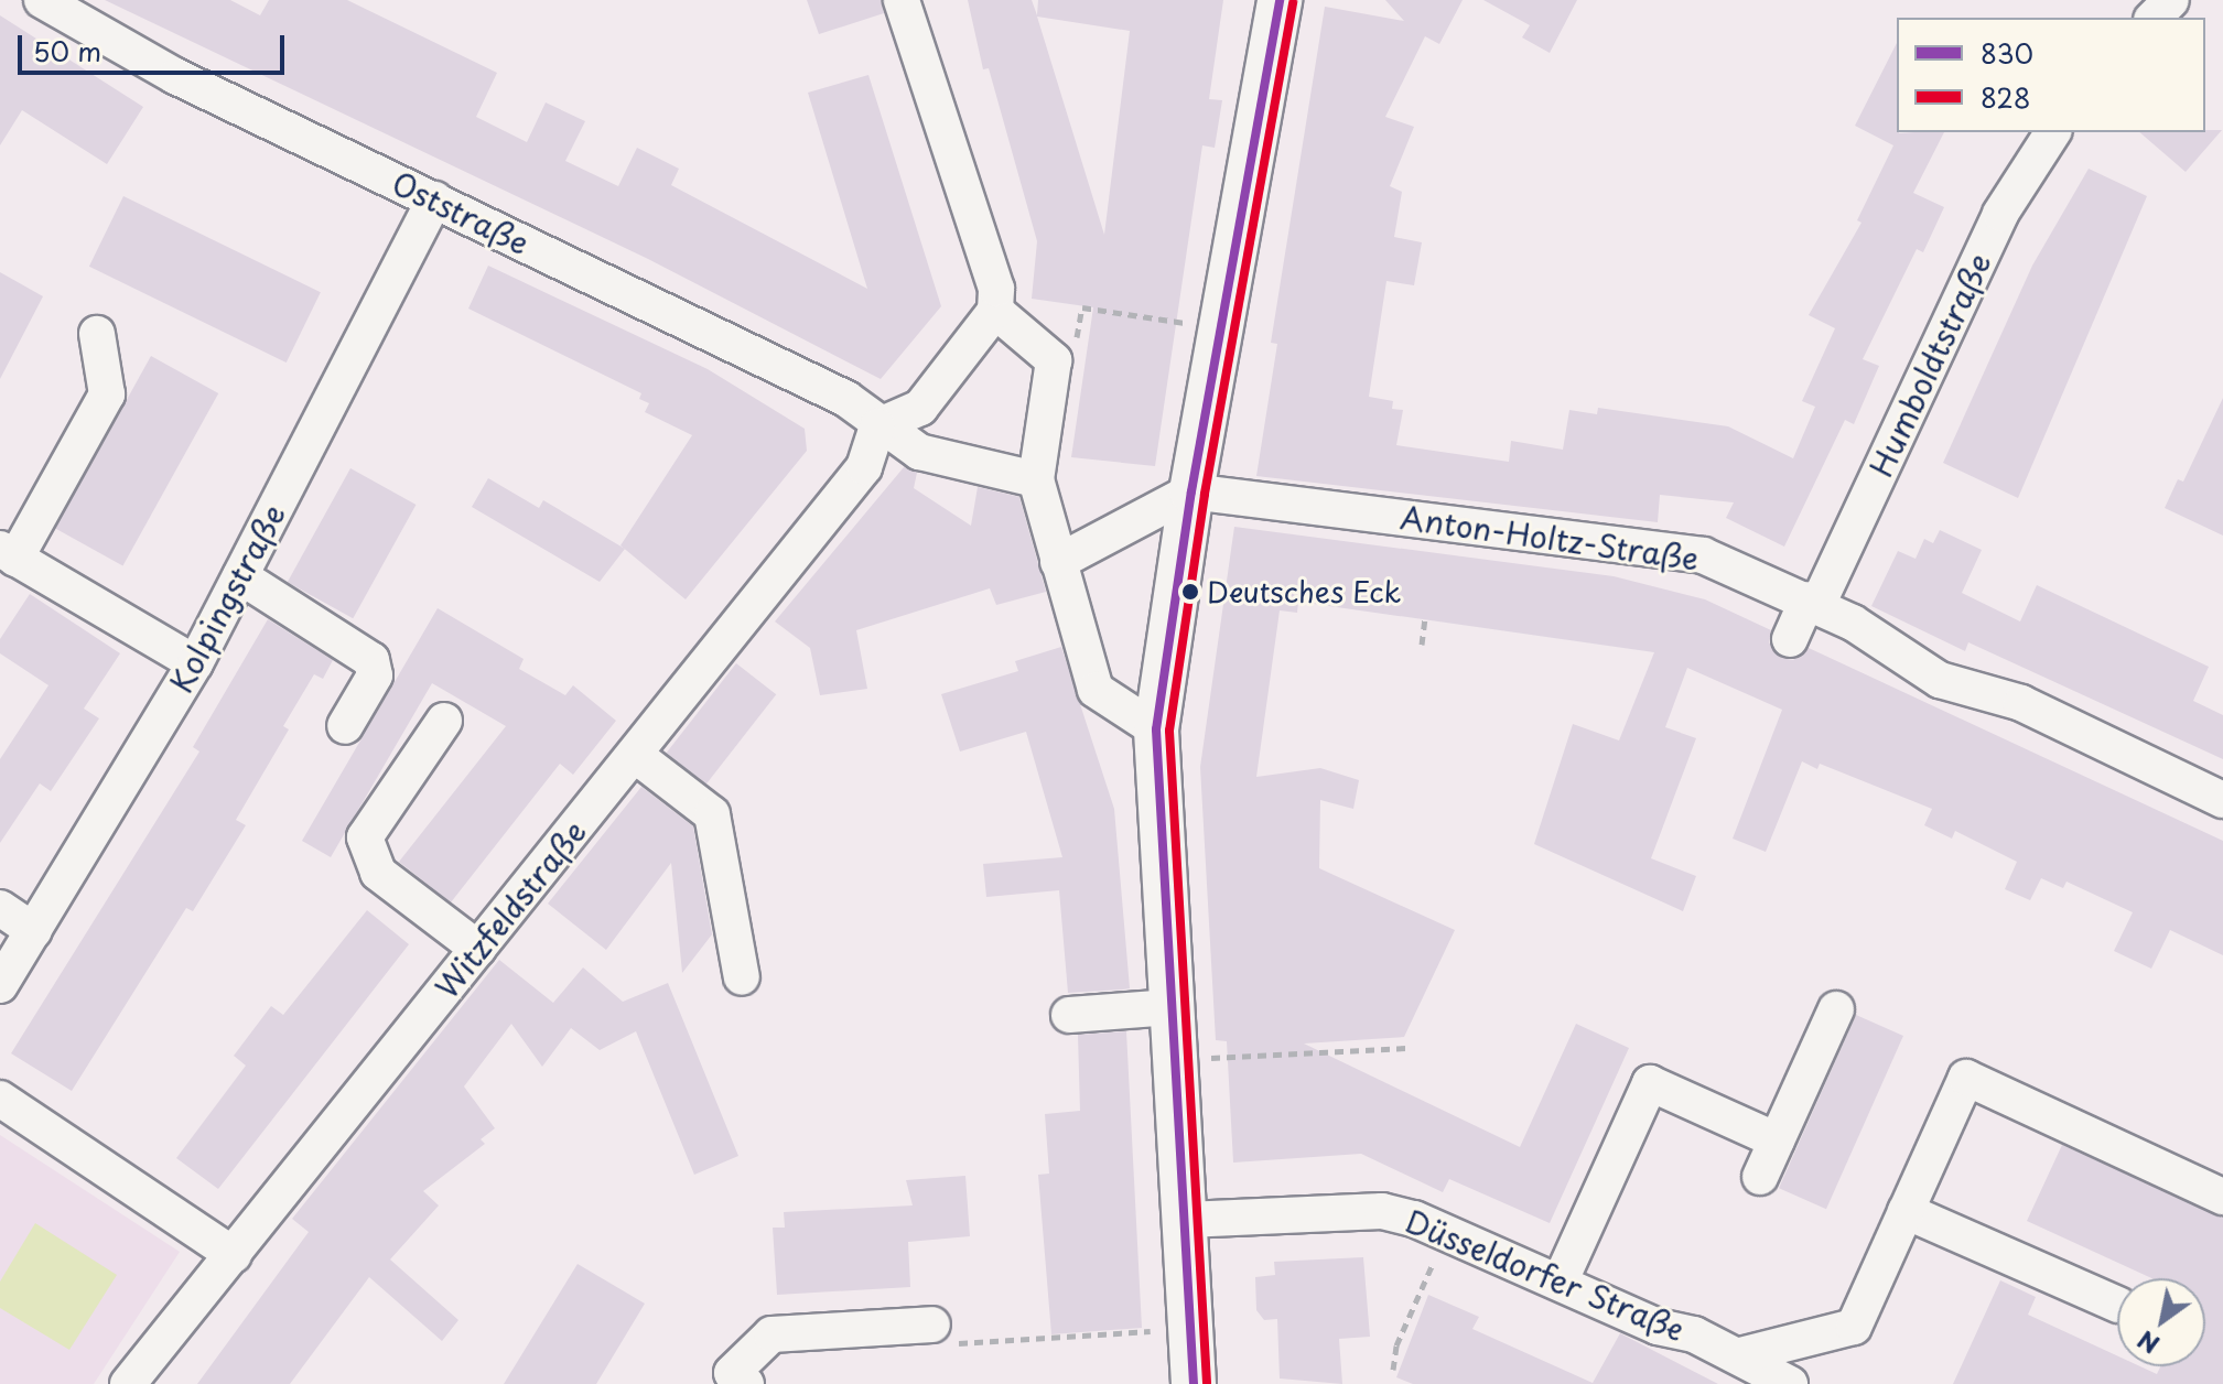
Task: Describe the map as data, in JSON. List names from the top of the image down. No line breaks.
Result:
{"streets":{"street":["Oststraße","Humboldtstraße","Anton-Holtz-Straße","Kolpingstraße","Witzfeldstraße","Düsseldorfer Straße"]},"crossings":[["Oststraße","Kolpingstraße"],["Oststraße","Witzfeldstraße"],["Humboldtstraße","Anton-Holtz-Straße"]],"places":["Deutsches Eck"],"lines":["transit line 830","transit line 828"],"legend":["830","828"],"scale_bar":"50 m","north":"bottom left"}
